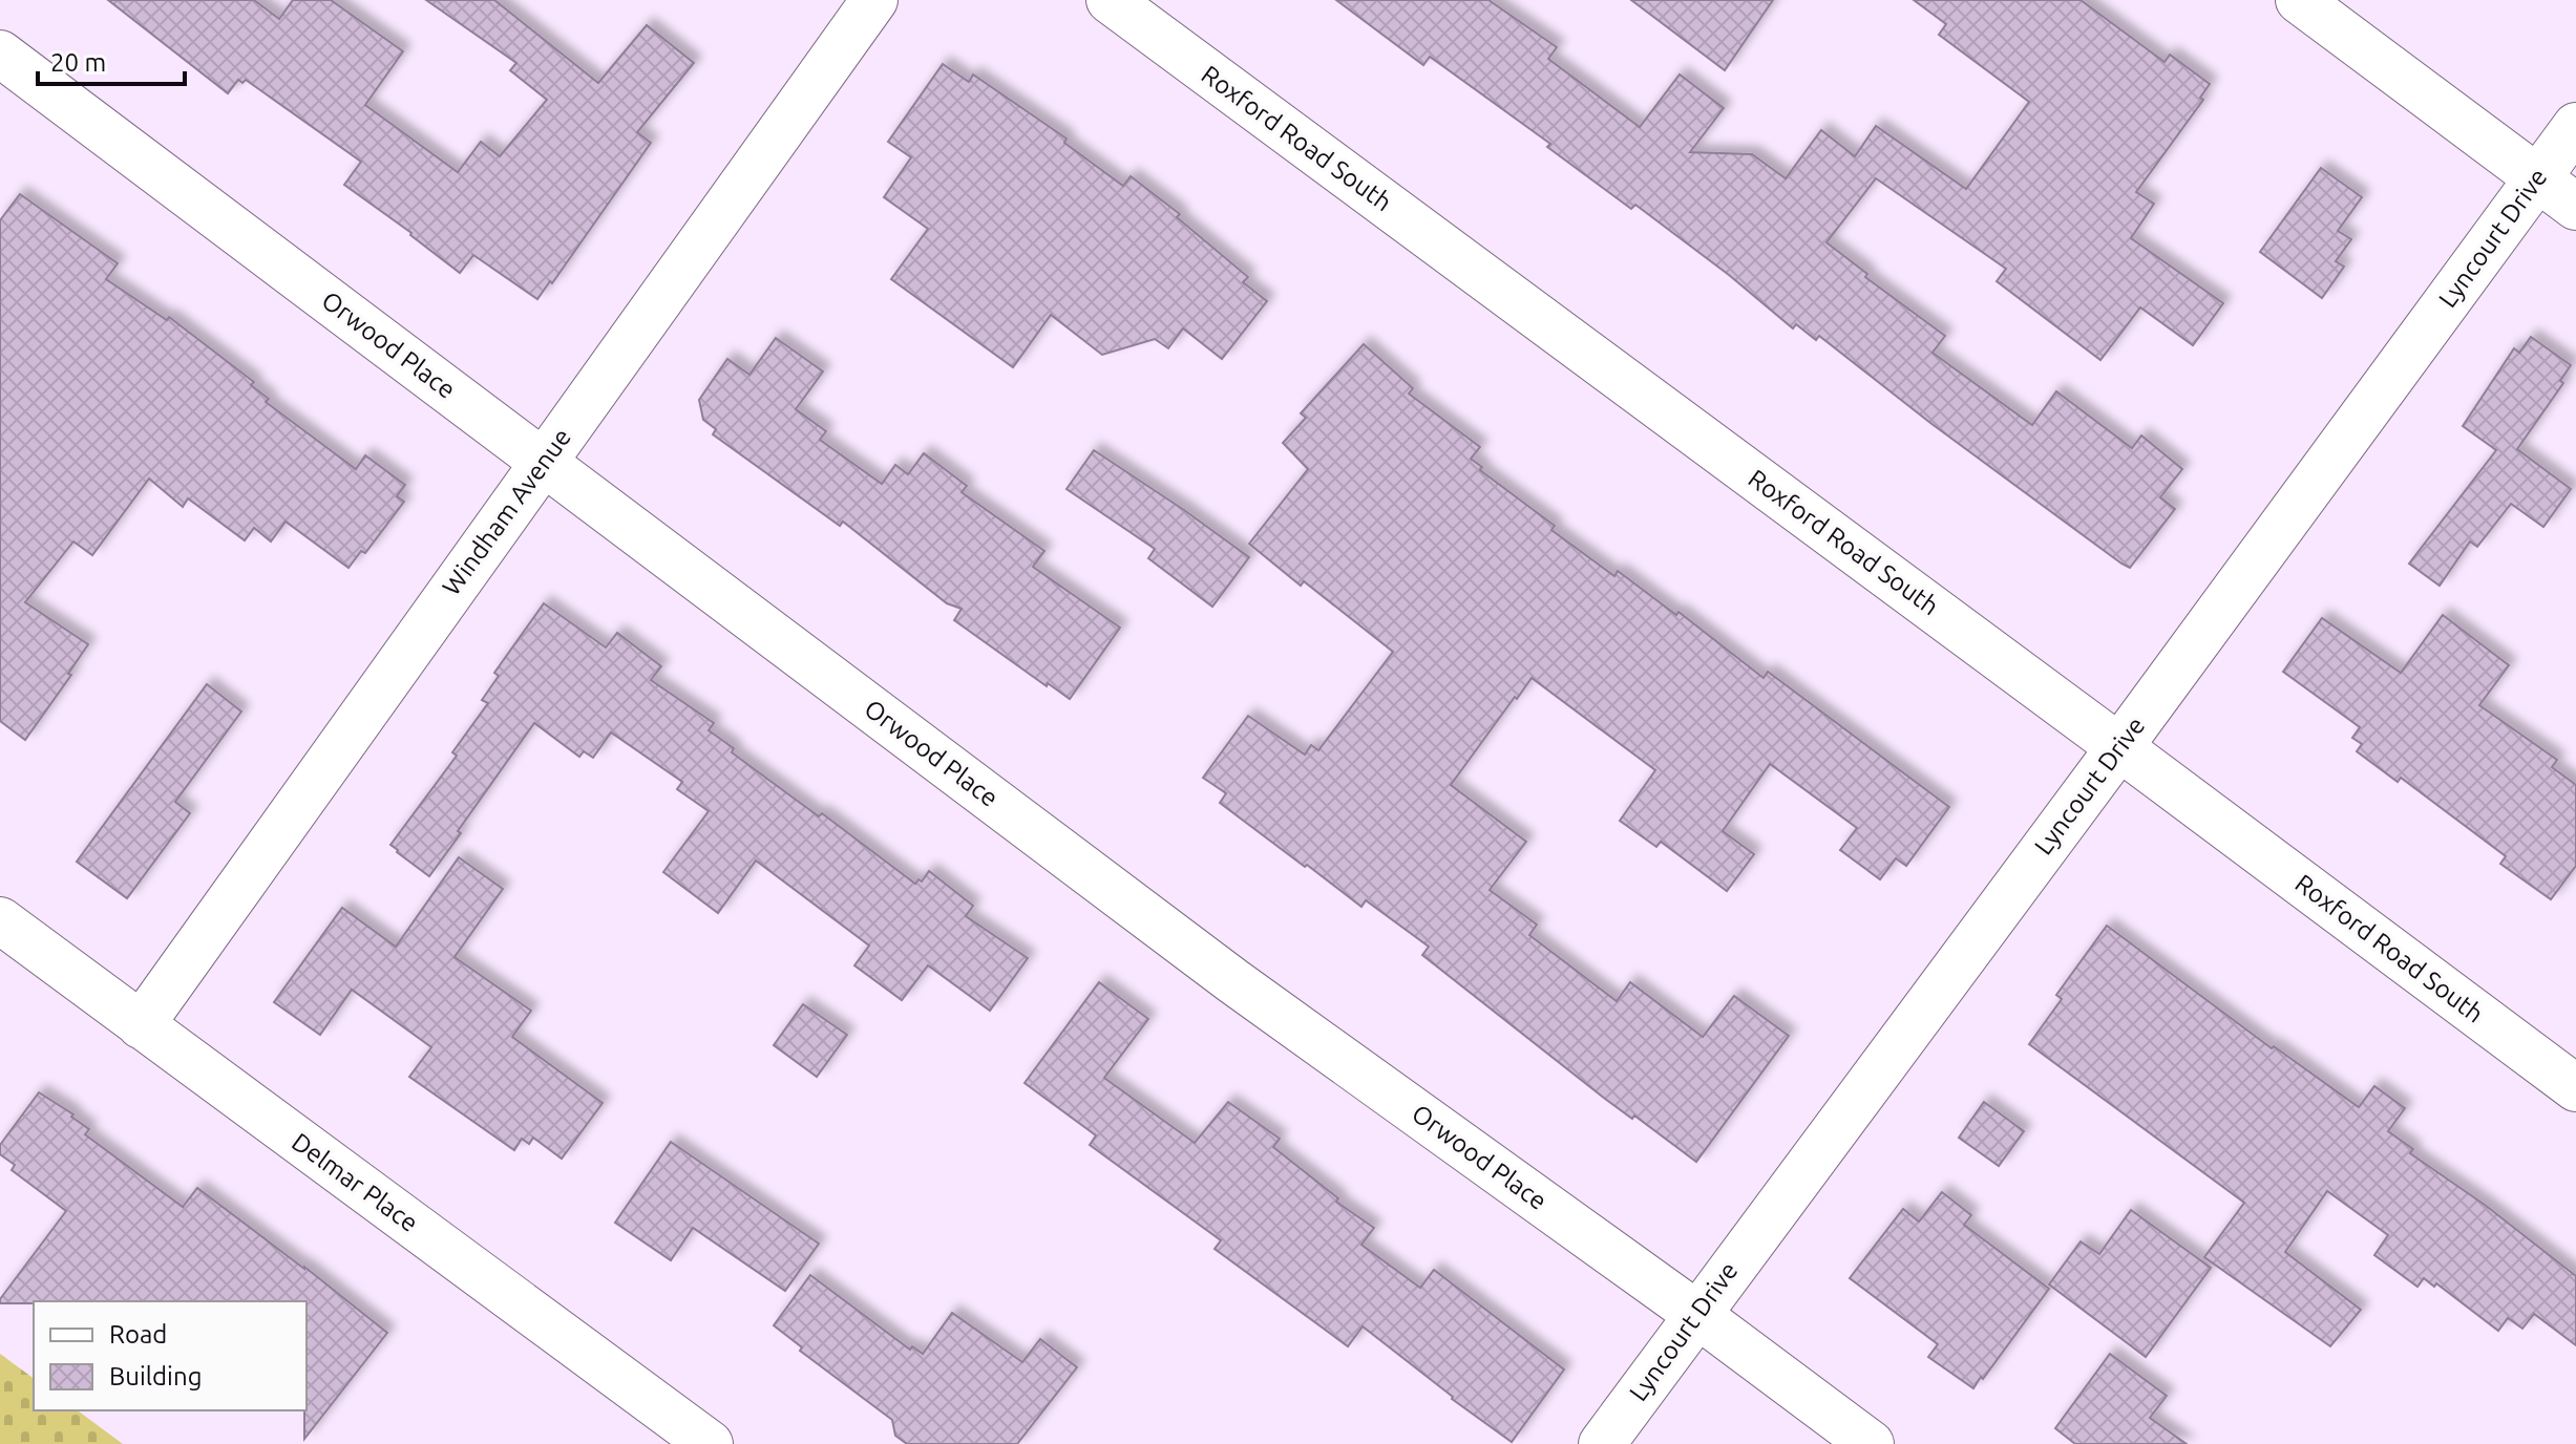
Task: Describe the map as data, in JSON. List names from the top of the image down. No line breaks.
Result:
{"streets":{"street":["Roxford Road South","Lyncourt Drive","Orwood Place","Windham Avenue","Delmar Place"]},"crossings":[["Roxford Road South","Lyncourt Drive"],["Lyncourt Drive","Orwood Place"],["Orwood Place","Windham Avenue"],["Windham Avenue","Delmar Place"]],"legend":["Road","Building"],"scale_bar":"20 m"}
